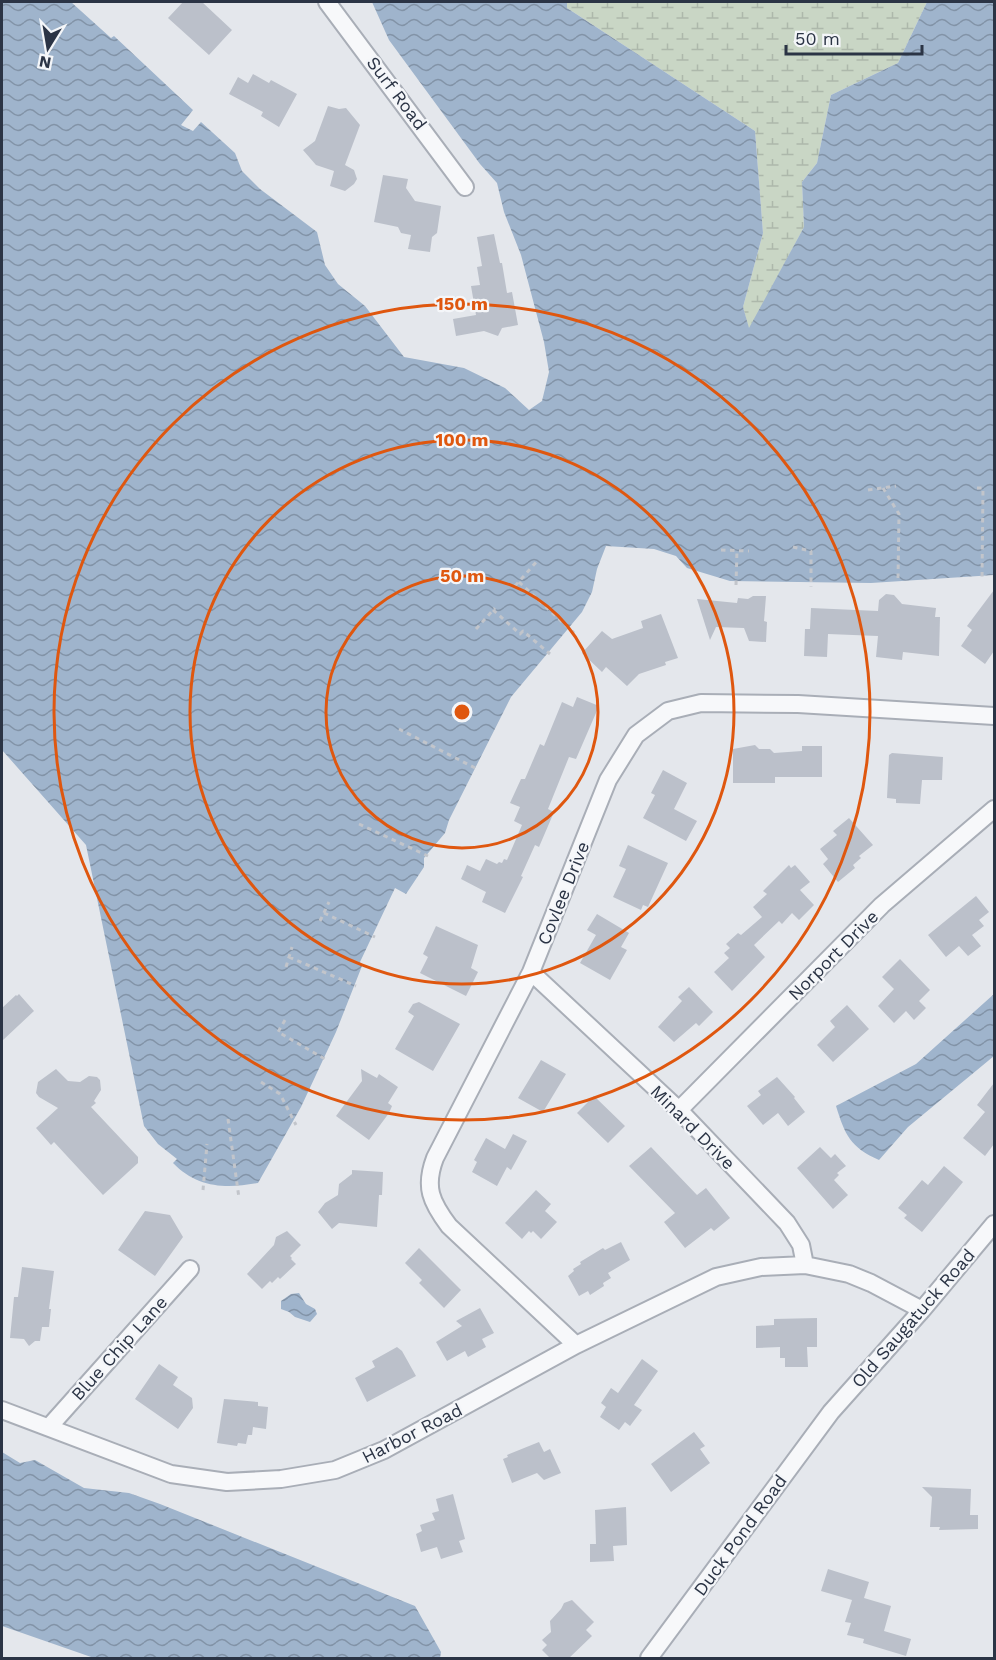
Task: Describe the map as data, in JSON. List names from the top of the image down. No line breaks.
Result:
{"streets":{"street":["Surf Road","Covlee Drive","Norport Drive","Minard Drive","Old Saugatuck Road","Blue Chip Lane","Harbor Road","Duck Pond Road"]},"crossings":[["Covlee Drive","Minard Drive"],["Covlee Drive","Harbor Road"],["Norport Drive","Minard Drive"],["Minard Drive","Harbor Road"],["Old Saugatuck Road","Duck Pond Road"],["Blue Chip Lane","Harbor Road"]],"scale_bar":"50 m","north":"bottom","rings":["150 m","100 m","50 m"]}
